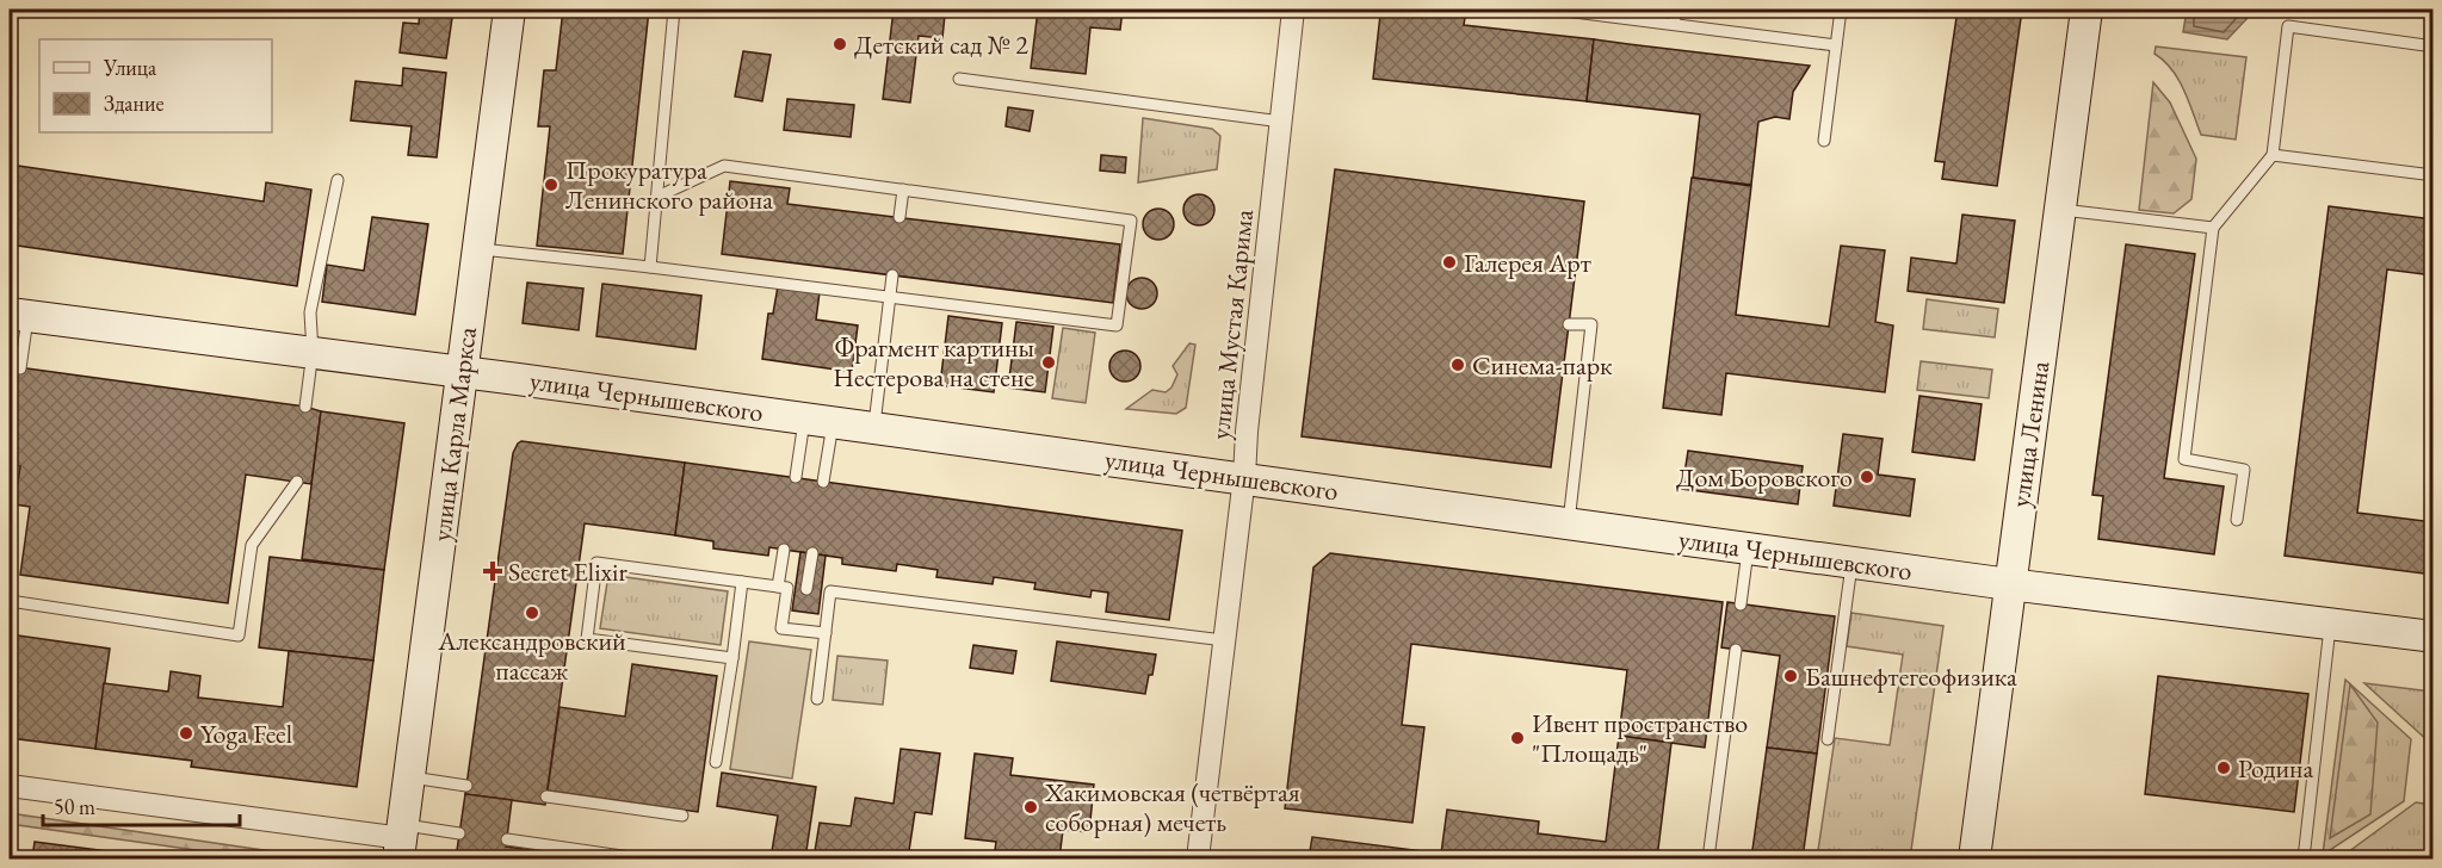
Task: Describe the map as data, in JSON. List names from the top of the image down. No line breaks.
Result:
{"streets":{"street":["улица Мустая Карима","улица Чернышевского","улица Карла Маркса","улица Ленина"]},"crossings":[["улица Мустая Карима","улица Чернышевского"],["улица Чернышевского","улица Карла Маркса"],["улица Чернышевского","улица Ленина"]],"places":{"other":["Детский сад № 2","Прокуратура Ленинского района","Галерея Арт","Фрагмент картины Нестерова на стене","Синема-парк","Дом Боровского","Александровский пассаж","Башнефтегеофизика","Yoga Feel","Ивент пространство \"Площадь\"","Родина","Хакимовская (четвёртая соборная) мечеть"],"health":["Secret Elixir"]},"legend":["Улица","Здание"],"scale_bar":"50 m"}
